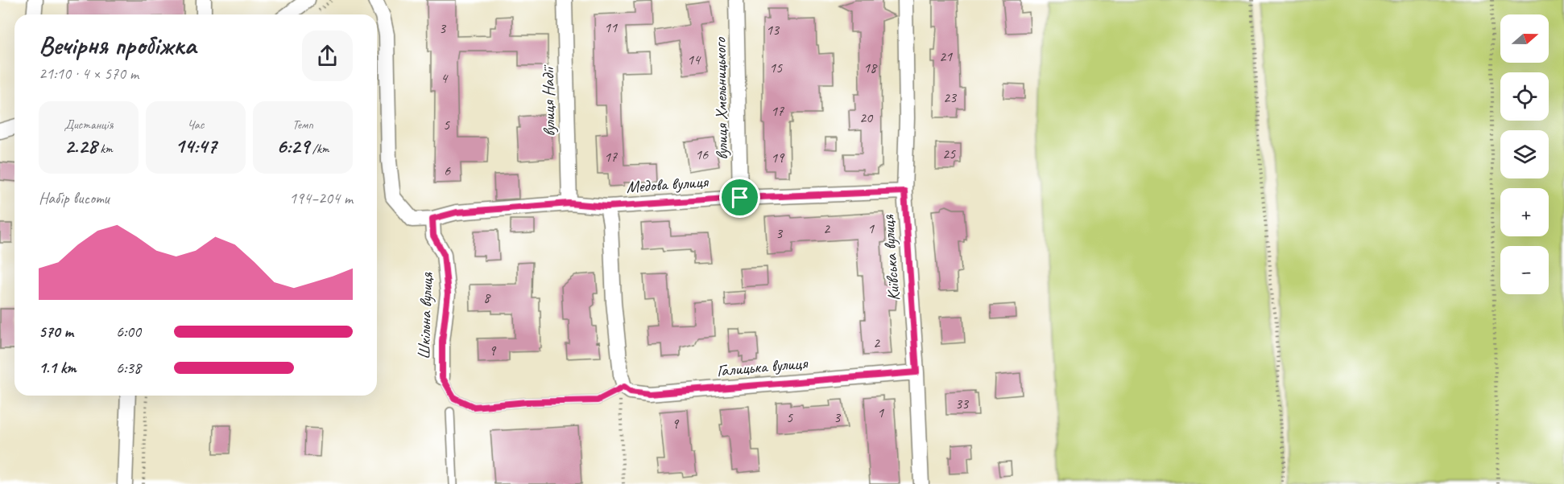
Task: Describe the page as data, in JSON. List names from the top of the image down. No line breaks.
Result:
{"streets":{"street":["вулиця Хмельницького","вулиця Надії","Медова вулиця","Київська вулиця","Шкільна вулиця","Галицька вулиця"]},"crossings":[["вулиця Хмельницького","Медова вулиця"],["вулиця Надії","Медова вулиця"],["Медова вулиця","Київська вулиця"],["Медова вулиця","Шкільна вулиця"],["Київська вулиця","Галицька вулиця"]],"house_numbers":["11","3","13","21","14","15","18","4","23","17","20","5","25","16","17","19","6","2","1","3","8","2","9","33","1","5","3","9"],"north":"right","page":{"map_buttons":["+","−"],"heading":["Вечірня пробіжка","21:10 · 4 × 570 m"],"stats":[["Дистанція","2.28 km"],["Час","14:47"],["Темп","6:29 /km"]],"chart":["Набір висоти","194–204 m"],"list":[{"name":"570 m","note":"6:00"},{"name":"1.1 km","note":"6:38"}]}}
